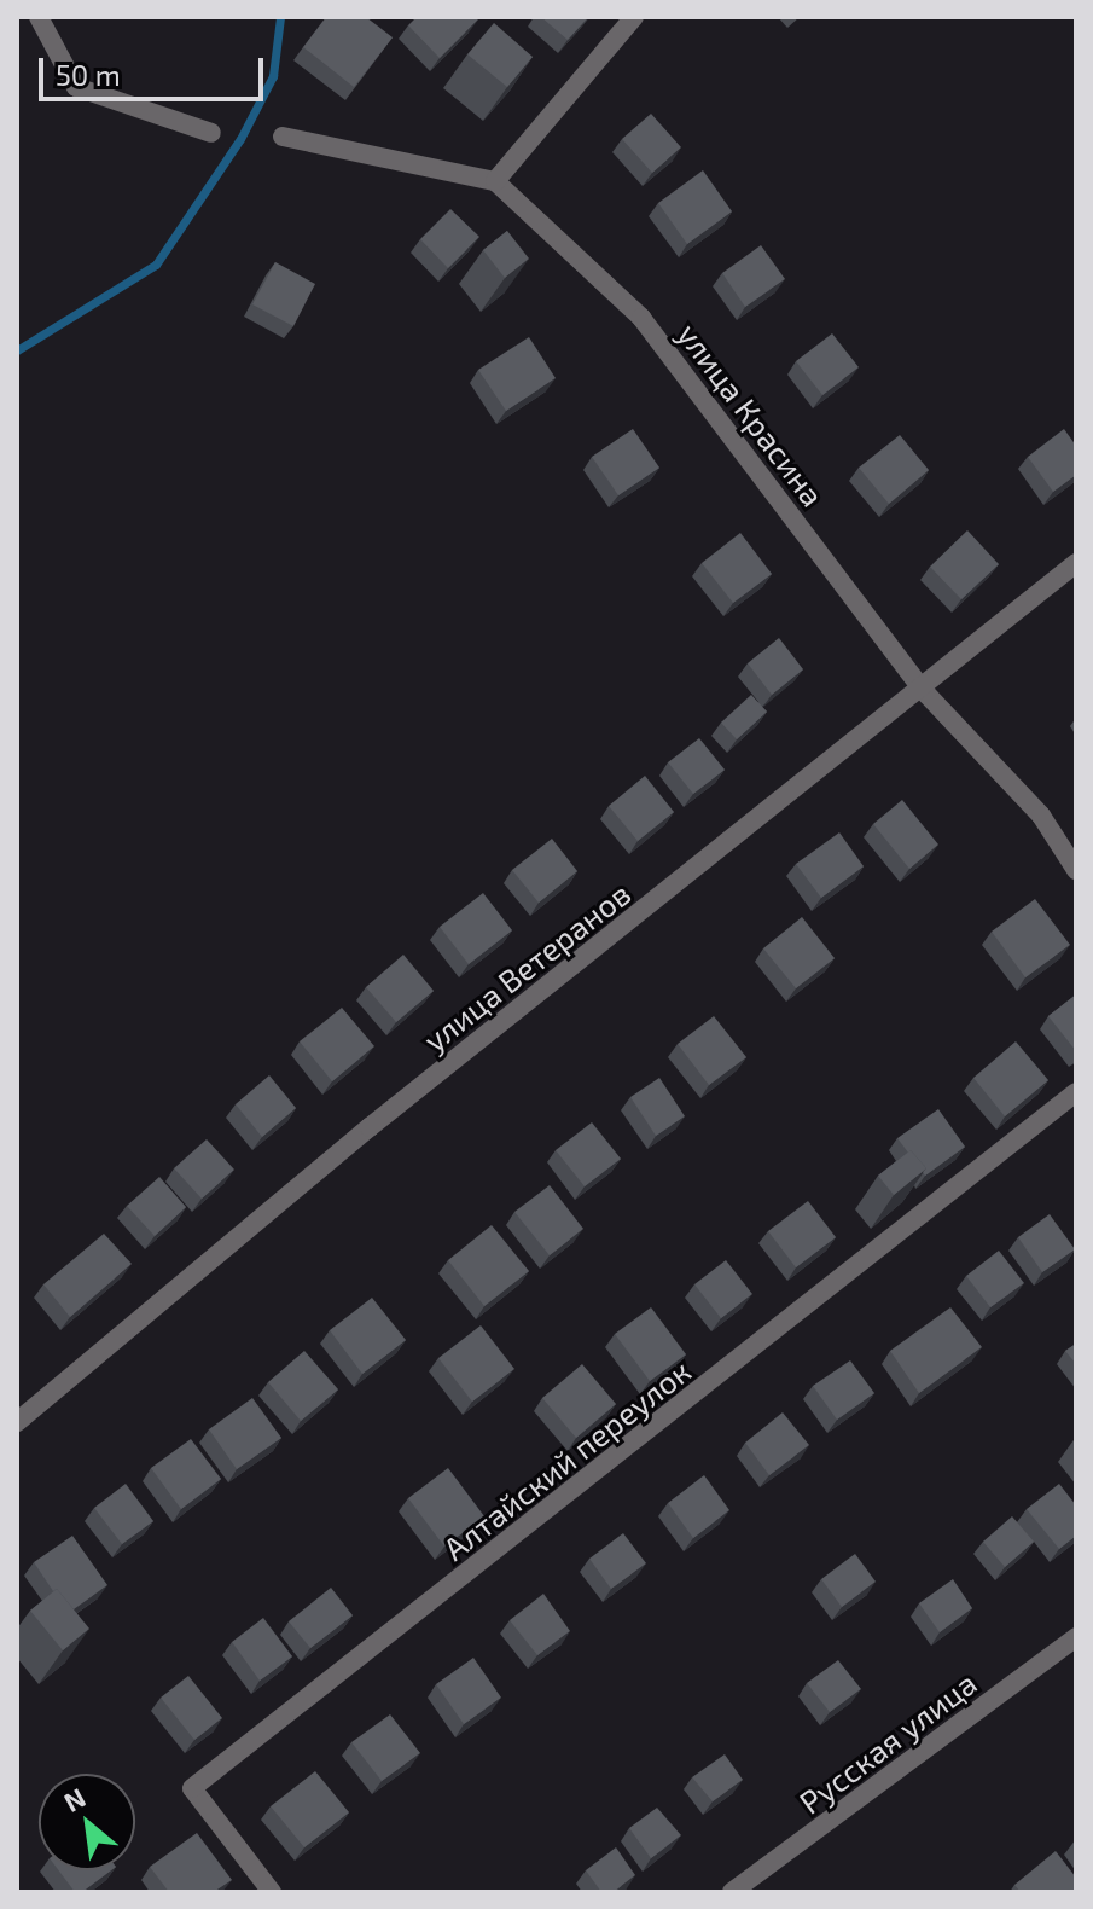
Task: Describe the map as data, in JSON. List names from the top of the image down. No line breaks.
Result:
{"streets":{"street":["улица Красина","улица Ветеранов","Алтайский переулок","Русская улица"]},"crossings":[["улица Красина","улица Ветеранов"]],"scale_bar":"50 m","north":"top left"}
